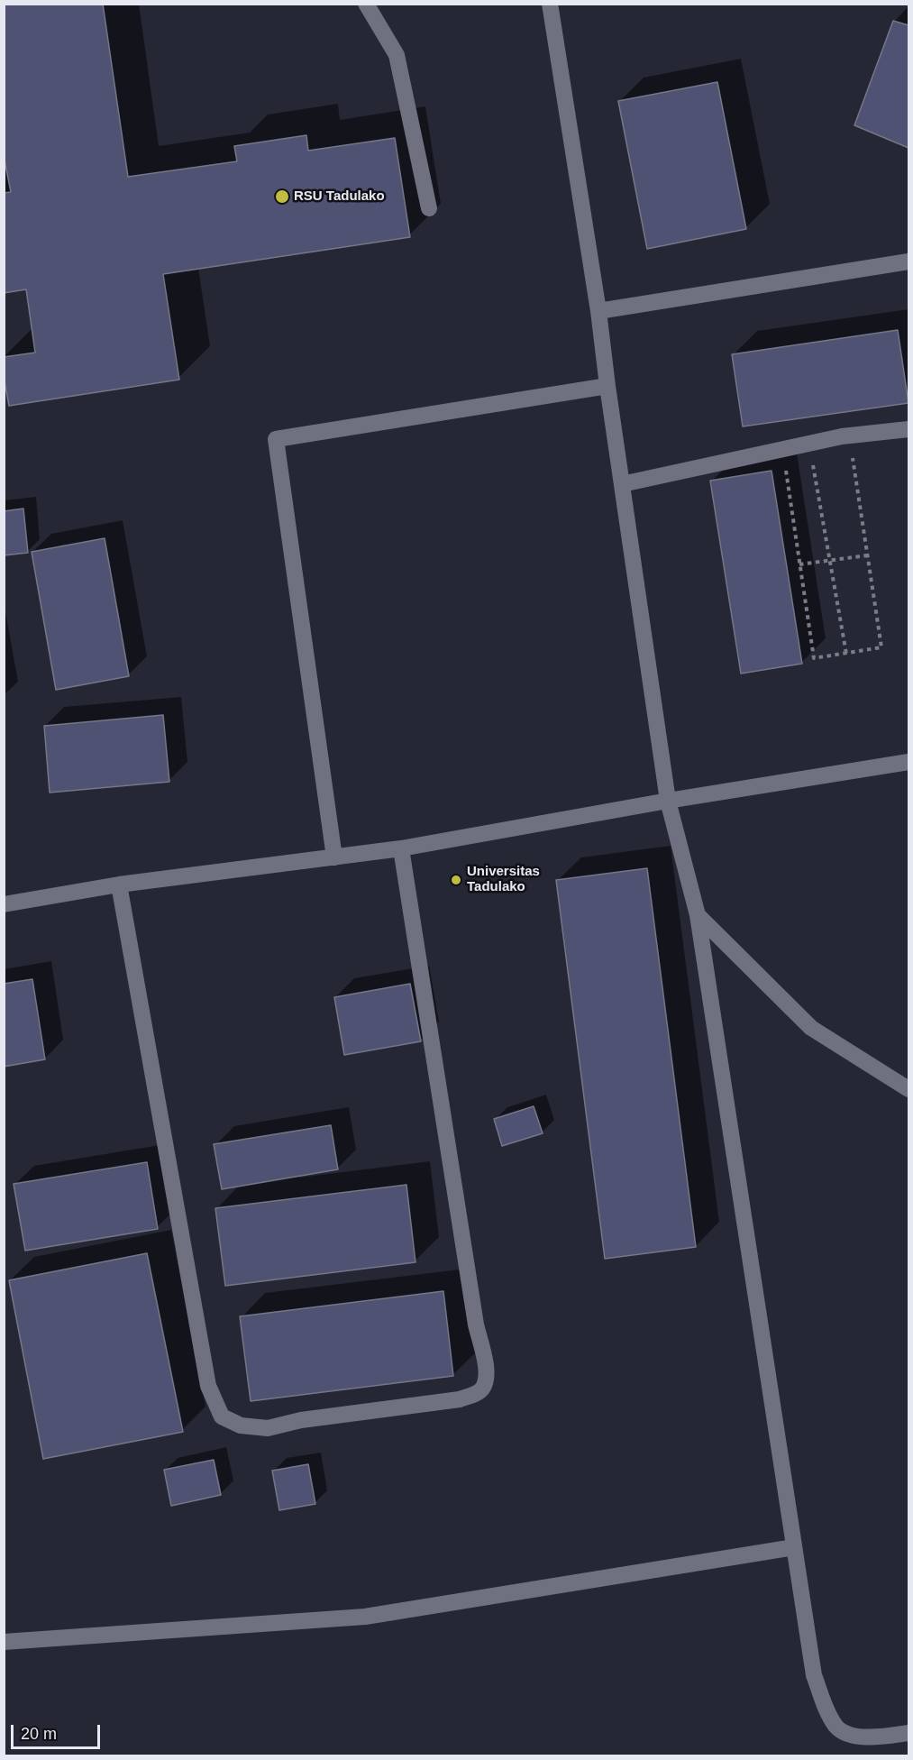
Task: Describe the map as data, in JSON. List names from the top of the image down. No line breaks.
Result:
{"places":["RSU Tadulako","Universitas Tadulako"],"scale_bar":"20 m"}
